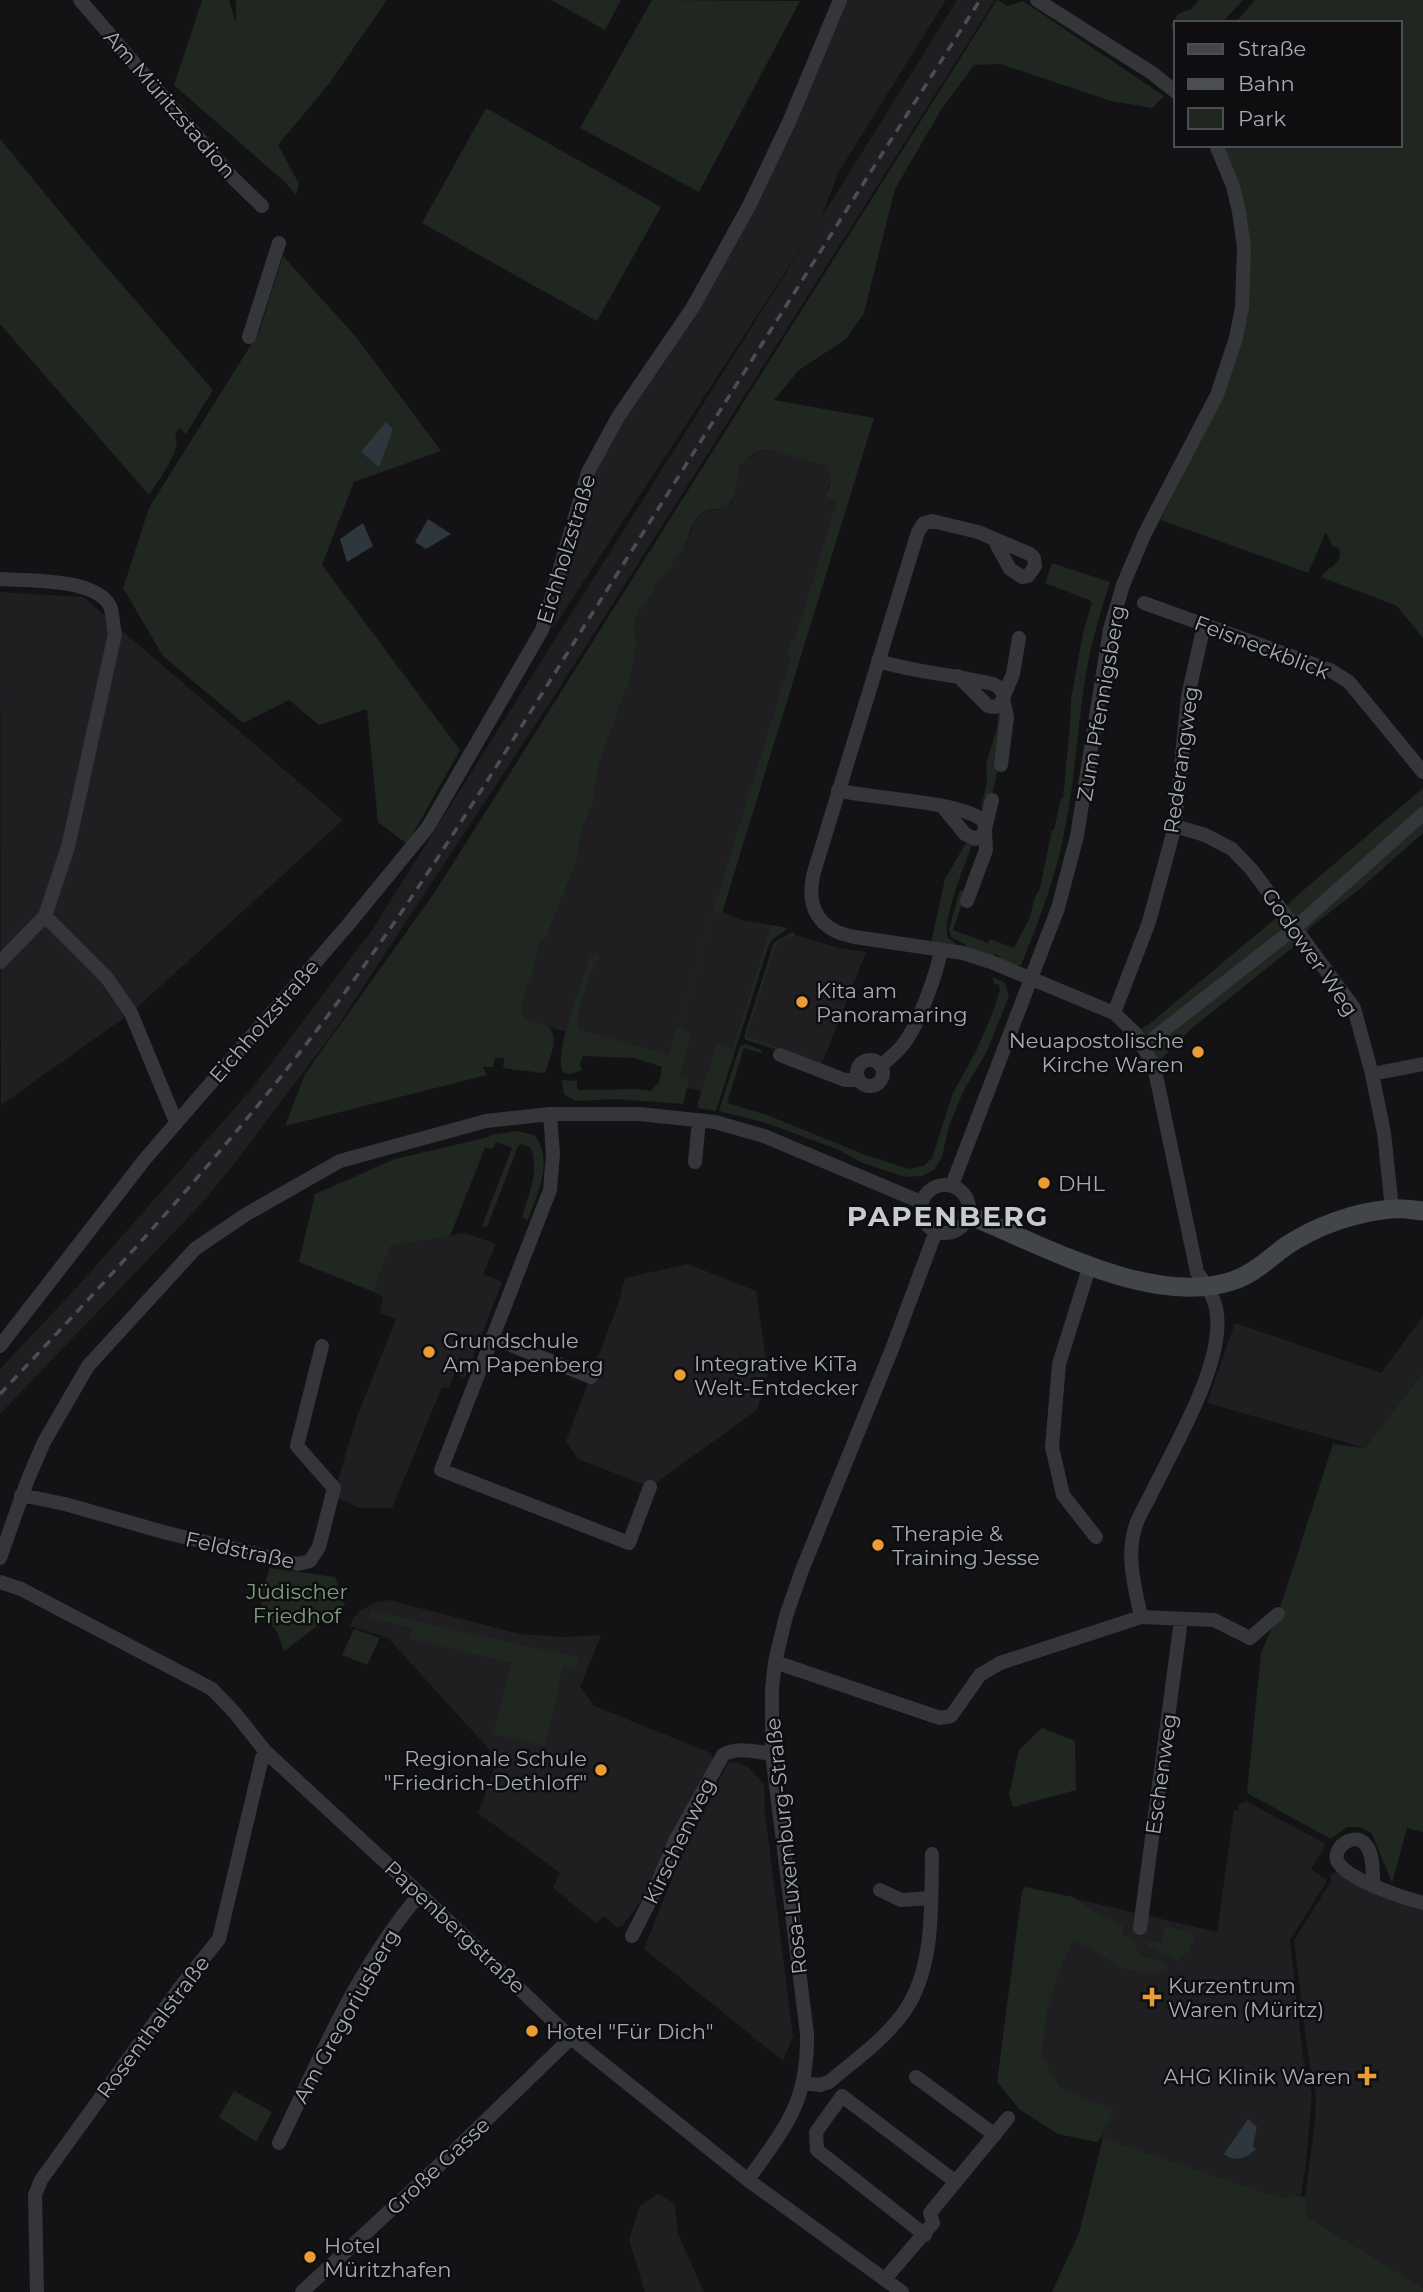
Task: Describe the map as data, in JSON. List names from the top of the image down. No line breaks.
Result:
{"streets":{"street":["Am Müritzstadion","Eichholzstraße","Feisneckblick","Zum Pfennigsberg","Rederangweg","Godower Weg","Feldstraße","Eschenweg","Kirschenweg","Rosa-Luxemburg-Straße","Papenbergstraße","Am Gregoriusberg","Rosenthalstraße","Große Gasse"]},"crossings":[["Feisneckblick","Rederangweg"],["Zum Pfennigsberg","Rosa-Luxemburg-Straße"],["Rederangweg","Godower Weg"],["Kirschenweg","Rosa-Luxemburg-Straße"],["Rosa-Luxemburg-Straße","Papenbergstraße"],["Papenbergstraße","Am Gregoriusberg"],["Papenbergstraße","Rosenthalstraße"],["Papenbergstraße","Große Gasse"]],"districts":["PAPENBERG"],"parks":["Jüdischer Friedhof"],"places":{"other":["Kita am Panoramaring","Neuapostolische Kirche Waren","DHL","Grundschule Am Papenberg","Integrative KiTa Welt-Entdecker","Therapie & Training Jesse","Regionale Schule \"Friedrich-Dethloff\"","Hotel \"Für Dich\"","Hotel Müritzhafen"],"health":["Kurzentrum Waren (Müritz)","AHG Klinik Waren"]},"legend":["Straße","Bahn","Park"]}
